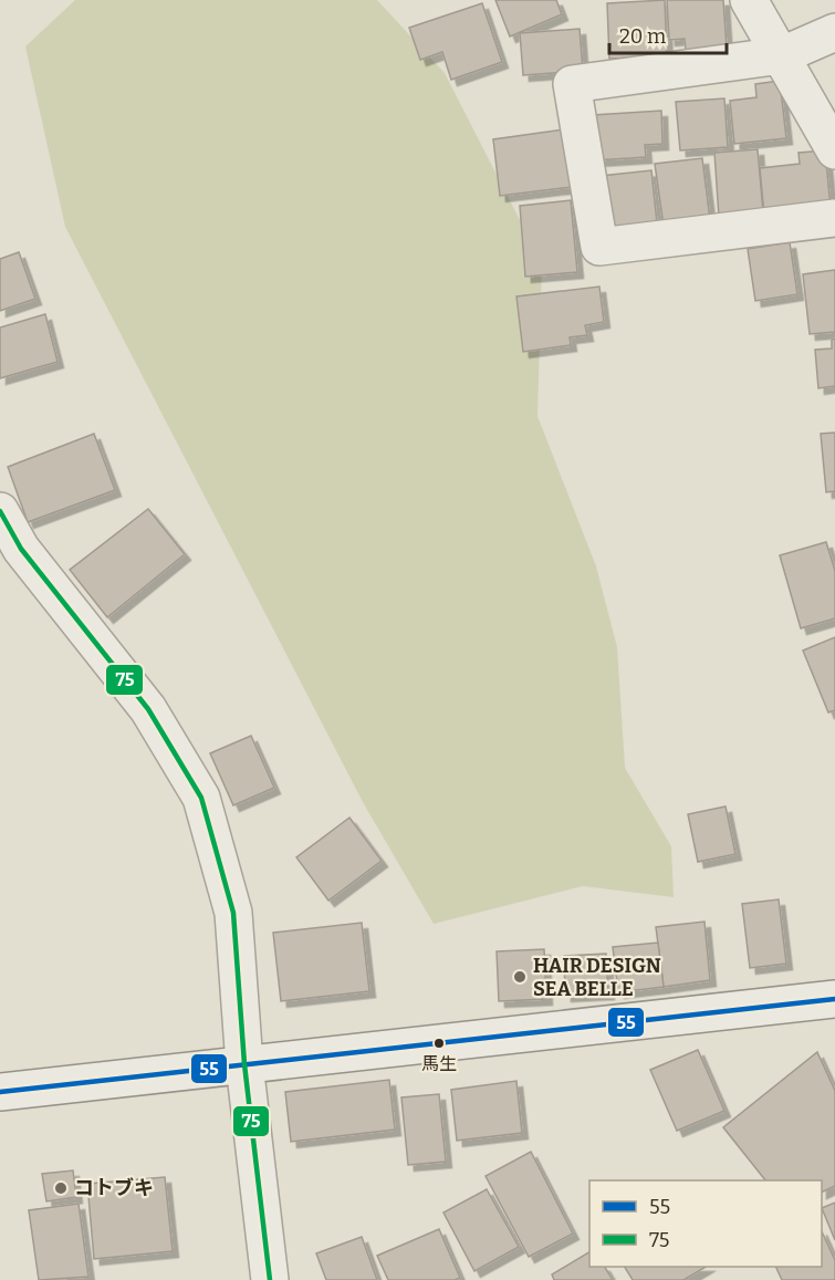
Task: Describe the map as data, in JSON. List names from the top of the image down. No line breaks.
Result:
{"places":["HAIR DESIGN SEA BELLE","馬生","コトブキ"],"lines":["transit line 75","transit line 55"],"legend":["55","75"],"scale_bar":"20 m"}
